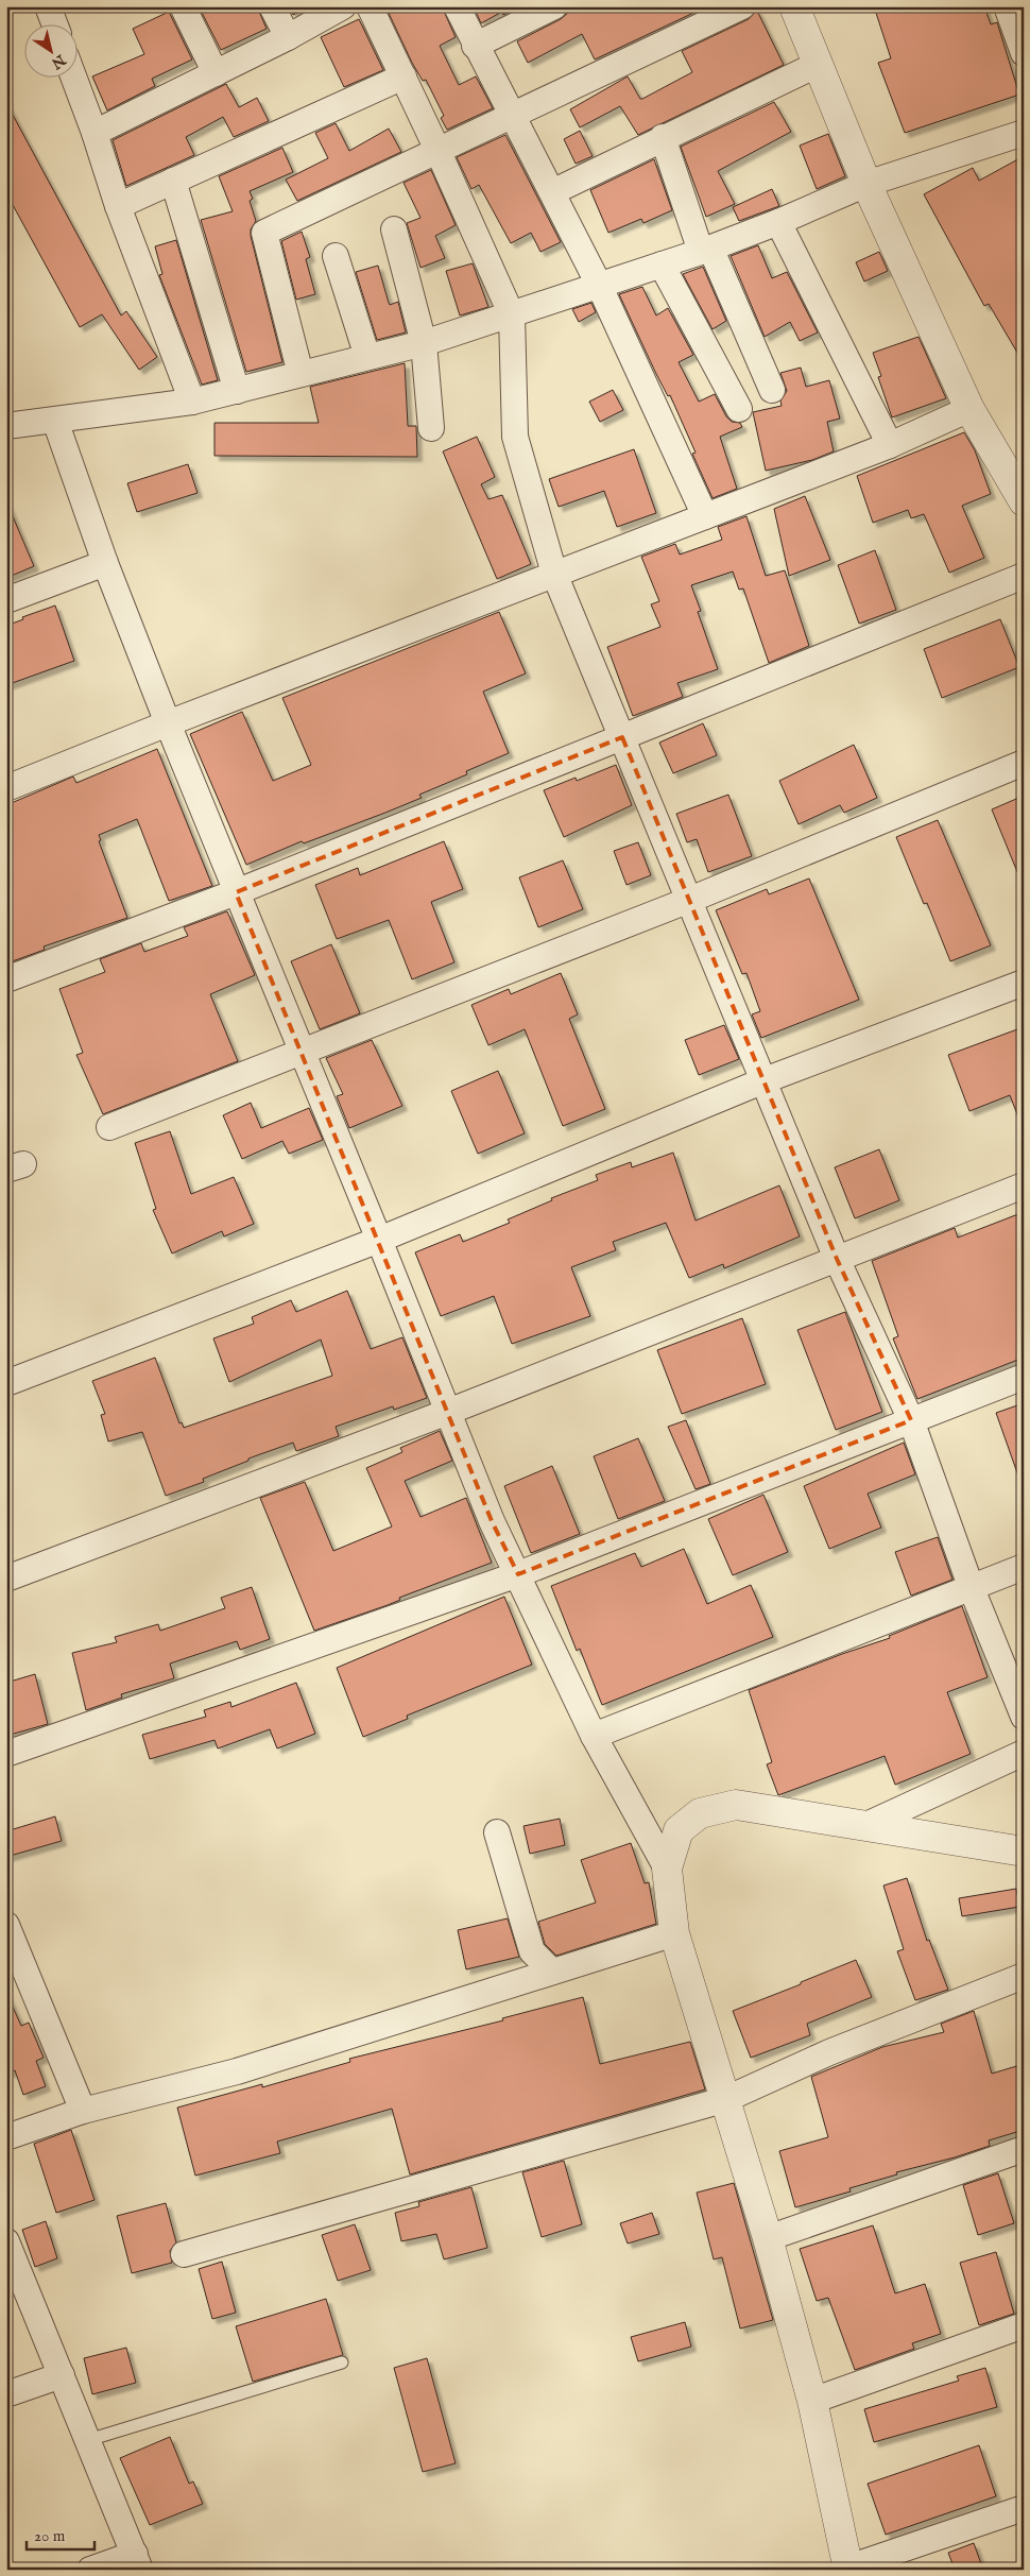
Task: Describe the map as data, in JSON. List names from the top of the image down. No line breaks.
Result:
{"scale_bar":"20 m","north":"bottom right"}
